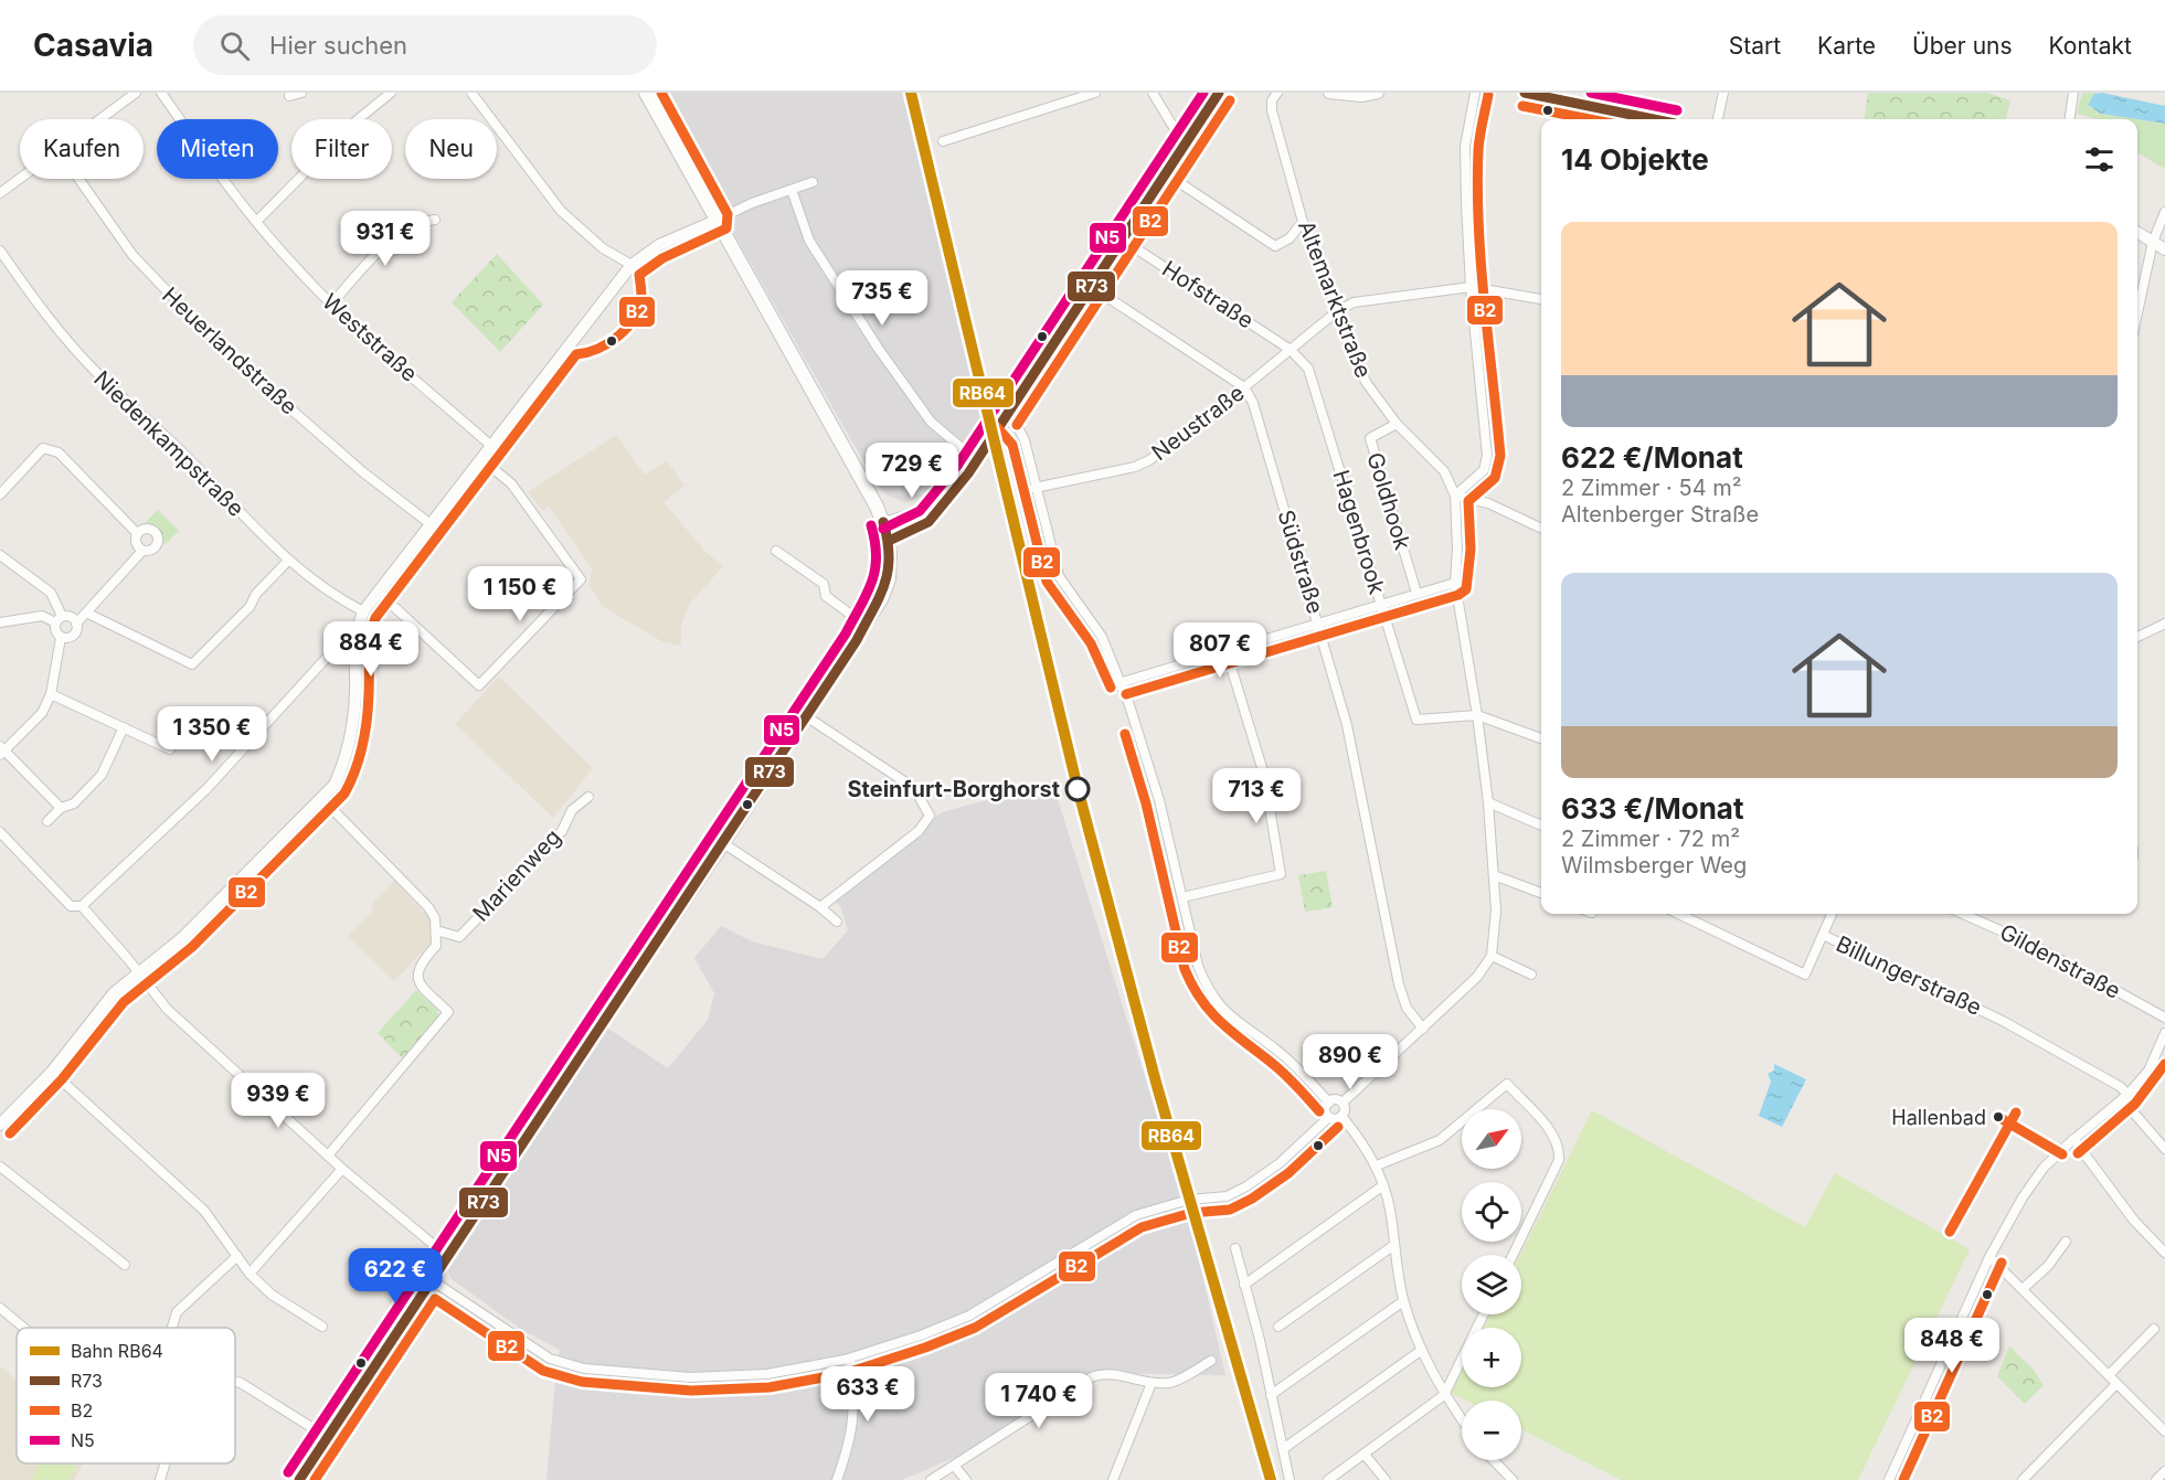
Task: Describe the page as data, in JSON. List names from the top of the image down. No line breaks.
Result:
{"streets":{"street":["Hofstraße","Altemarktstraße","Weststraße","Heuerlandstraße","Neustraße","Niedenkampstraße","Goldhook","Hagenbrook","Südstraße","Marienweg","Gildenstraße","Billungerstraße"]},"crossings":[["Hofstraße","Neustraße"],["Hofstraße","Hagenbrook"],["Altemarktstraße","Neustraße"],["Altemarktstraße","Goldhook"],["Altemarktstraße","Hagenbrook"],["Neustraße","Hagenbrook"],["Neustraße","Südstraße"]],"places":["Steinfurt-Borghorst","Hallenbad"],"lines":["rail line RB64","transit line R73","transit line B2","transit line N5"],"legend":["Bahn RB64","R73","B2","N5"],"north":"top right","page":{"header":"Casavia","search":"Hier suchen","nav":["Start","Karte","Über uns","Kontakt"],"chip":["Kaufen","Mieten","Filter","Neu"],"heading":"14 Objekte","list":[{"name":"622 €/Monat","note":"2 Zimmer · 54 m² · Altenberger Straße"},{"name":"633 €/Monat","note":"2 Zimmer · 72 m² · Wilmsberger Weg"}],"price":["931 €","735 €","729 €","1 150 €","884 €","807 €","1 350 €","713 €","890 €","939 €","622 €","848 €","633 €","1 740 €"],"map_buttons":["+","−"]}}
